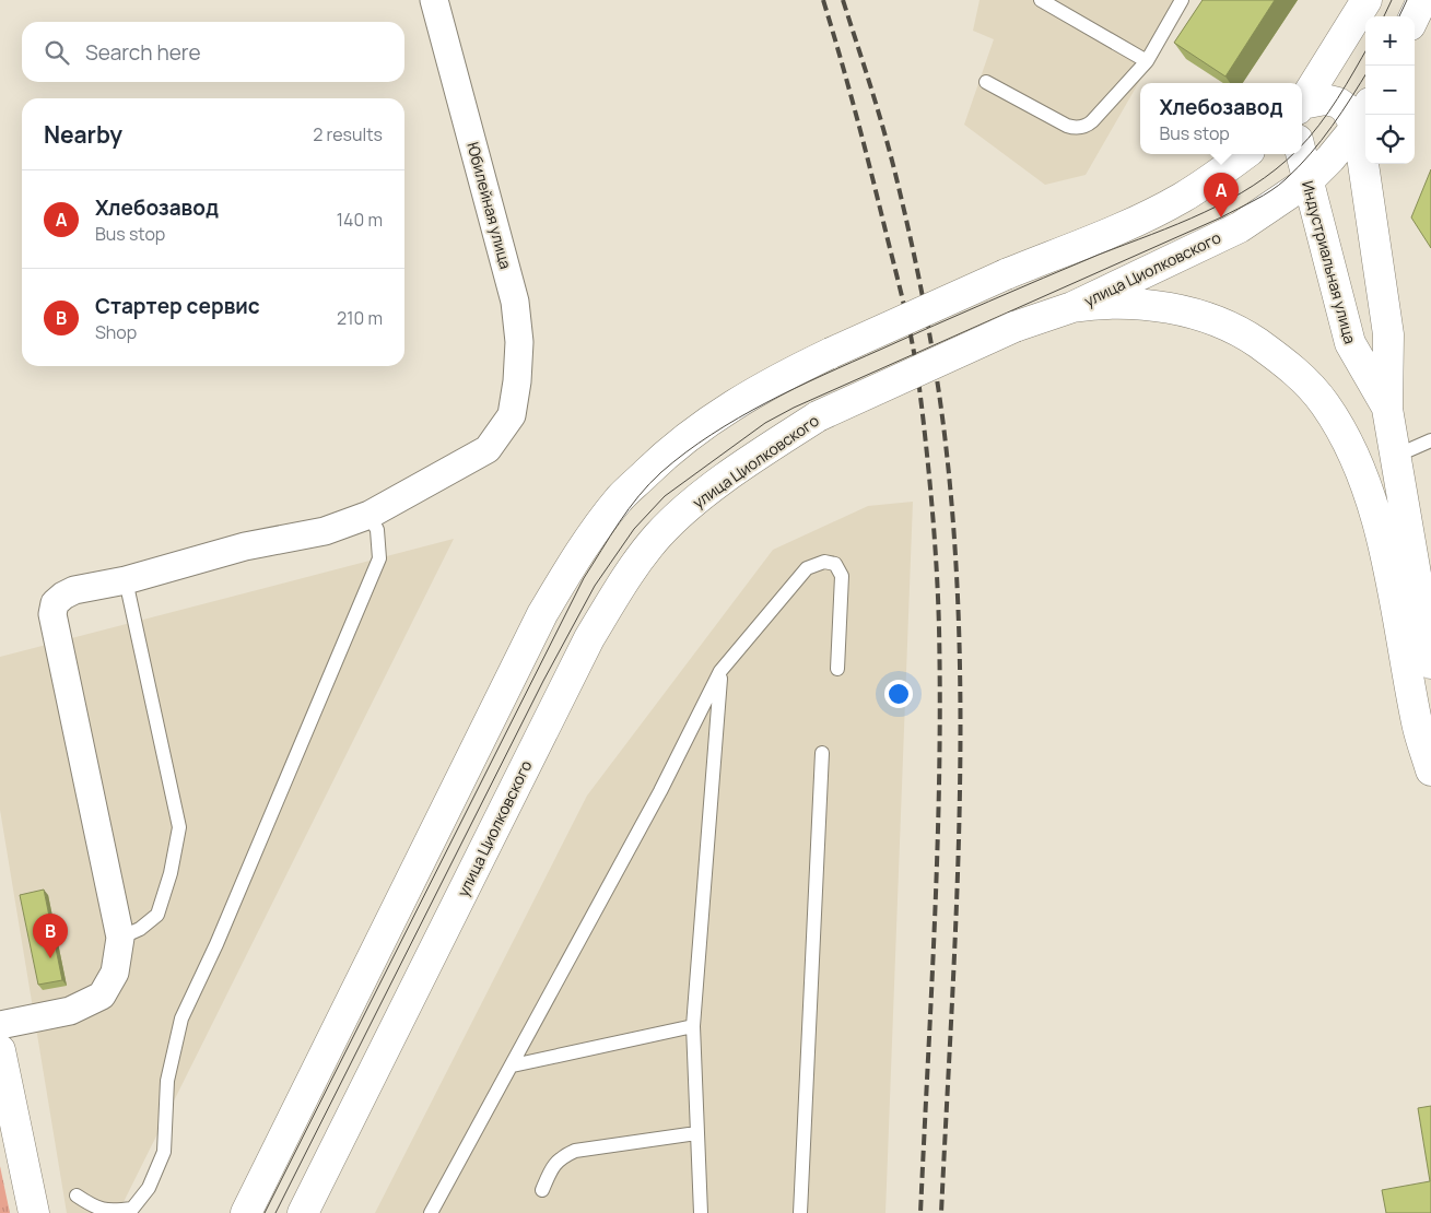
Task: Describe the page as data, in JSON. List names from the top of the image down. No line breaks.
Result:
{"streets":{"main road":["Индустриальная улица","улица Циолковского"],"street":["Юбилейная улица"]},"crossings":[["Индустриальная улица","улица Циолковского"]],"page":{"map_buttons":["+","−"],"search":"Search here","popup":["Хлебозавод","Bus stop"],"heading":["Nearby","2 results"],"list":[{"mark":"A","name":"Хлебозавод","note":"Bus stop","value":"140 m"},{"mark":"B","name":"Стартер сервис","note":"Shop","value":"210 m"}],"pins":["A","B"]}}
